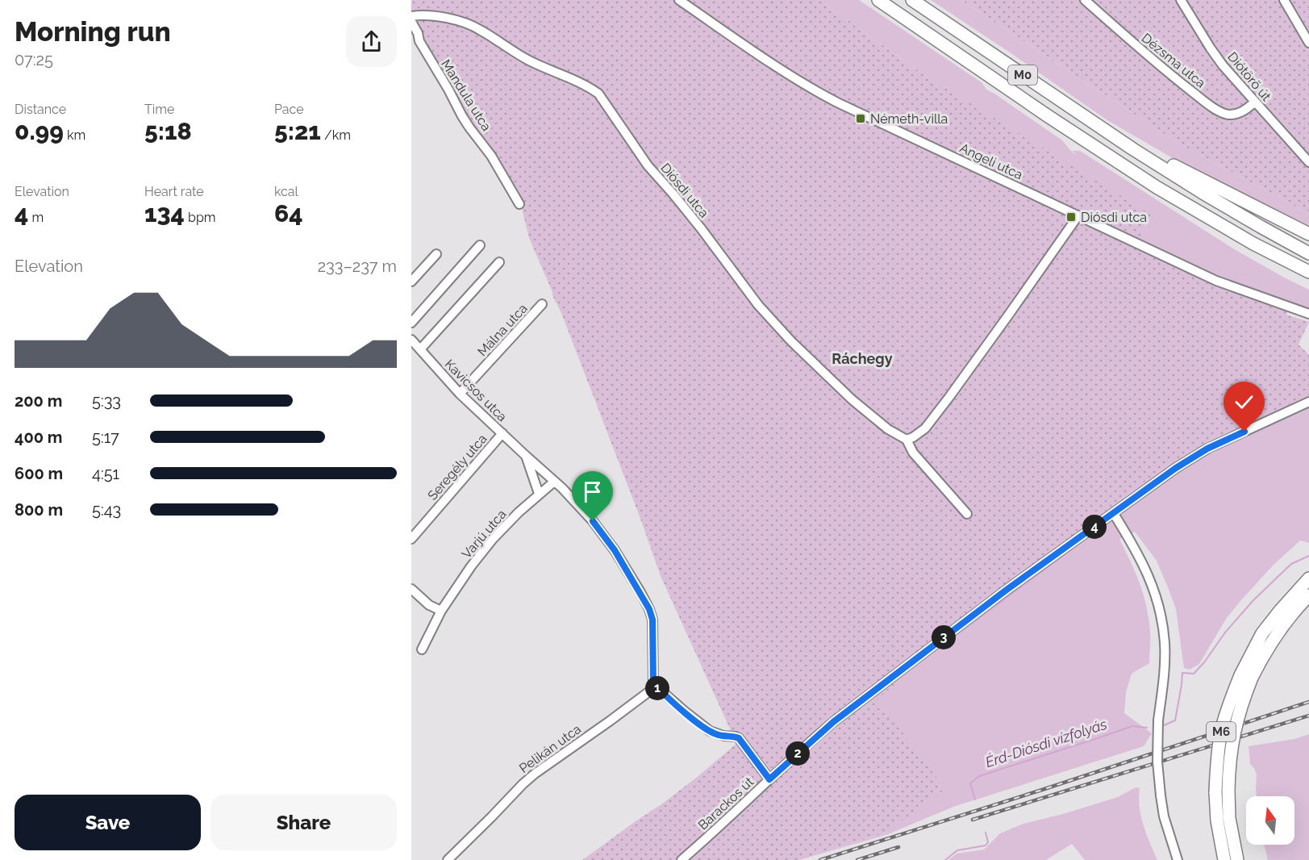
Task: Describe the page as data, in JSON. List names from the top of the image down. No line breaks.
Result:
{"streets":{"highway":["M0","M6"],"street":["Dézsma utca","Diótörő út","Mandula utca","Angeli utca","Diósdi utca","Málna utca","Kavicsos utca","Seregély utca","Varjú utca","Pelikán utca","Barackos út"]},"crossings":[["Dézsma utca","Diótörő út"],["Málna utca","Kavicsos utca"],["Kavicsos utca","Seregély utca"],["Kavicsos utca","Varjú utca"],["Kavicsos utca","Pelikán utca"]],"districts":["Ráchegy"],"water":["Érd-Diósdi vízfolyás"],"places":{"transit":["Németh-villa","Diósdi utca"]},"north":"top","page":{"heading":["Morning run","07:25"],"stats":[["Distance","0.99 km"],["Time","5:18"],["Pace","5:21 /km"],["Elevation","4 m"],["Heart rate","134 bpm"],["kcal","64"]],"chart":["Elevation","233–237 m"],"list":[{"name":"200 m","note":"5:33"},{"name":"400 m","note":"5:17"},{"name":"600 m","note":"4:51"},{"name":"800 m","note":"5:43"}],"pins":["4","3","1","2"],"buttons":["Save","Share"]}}
